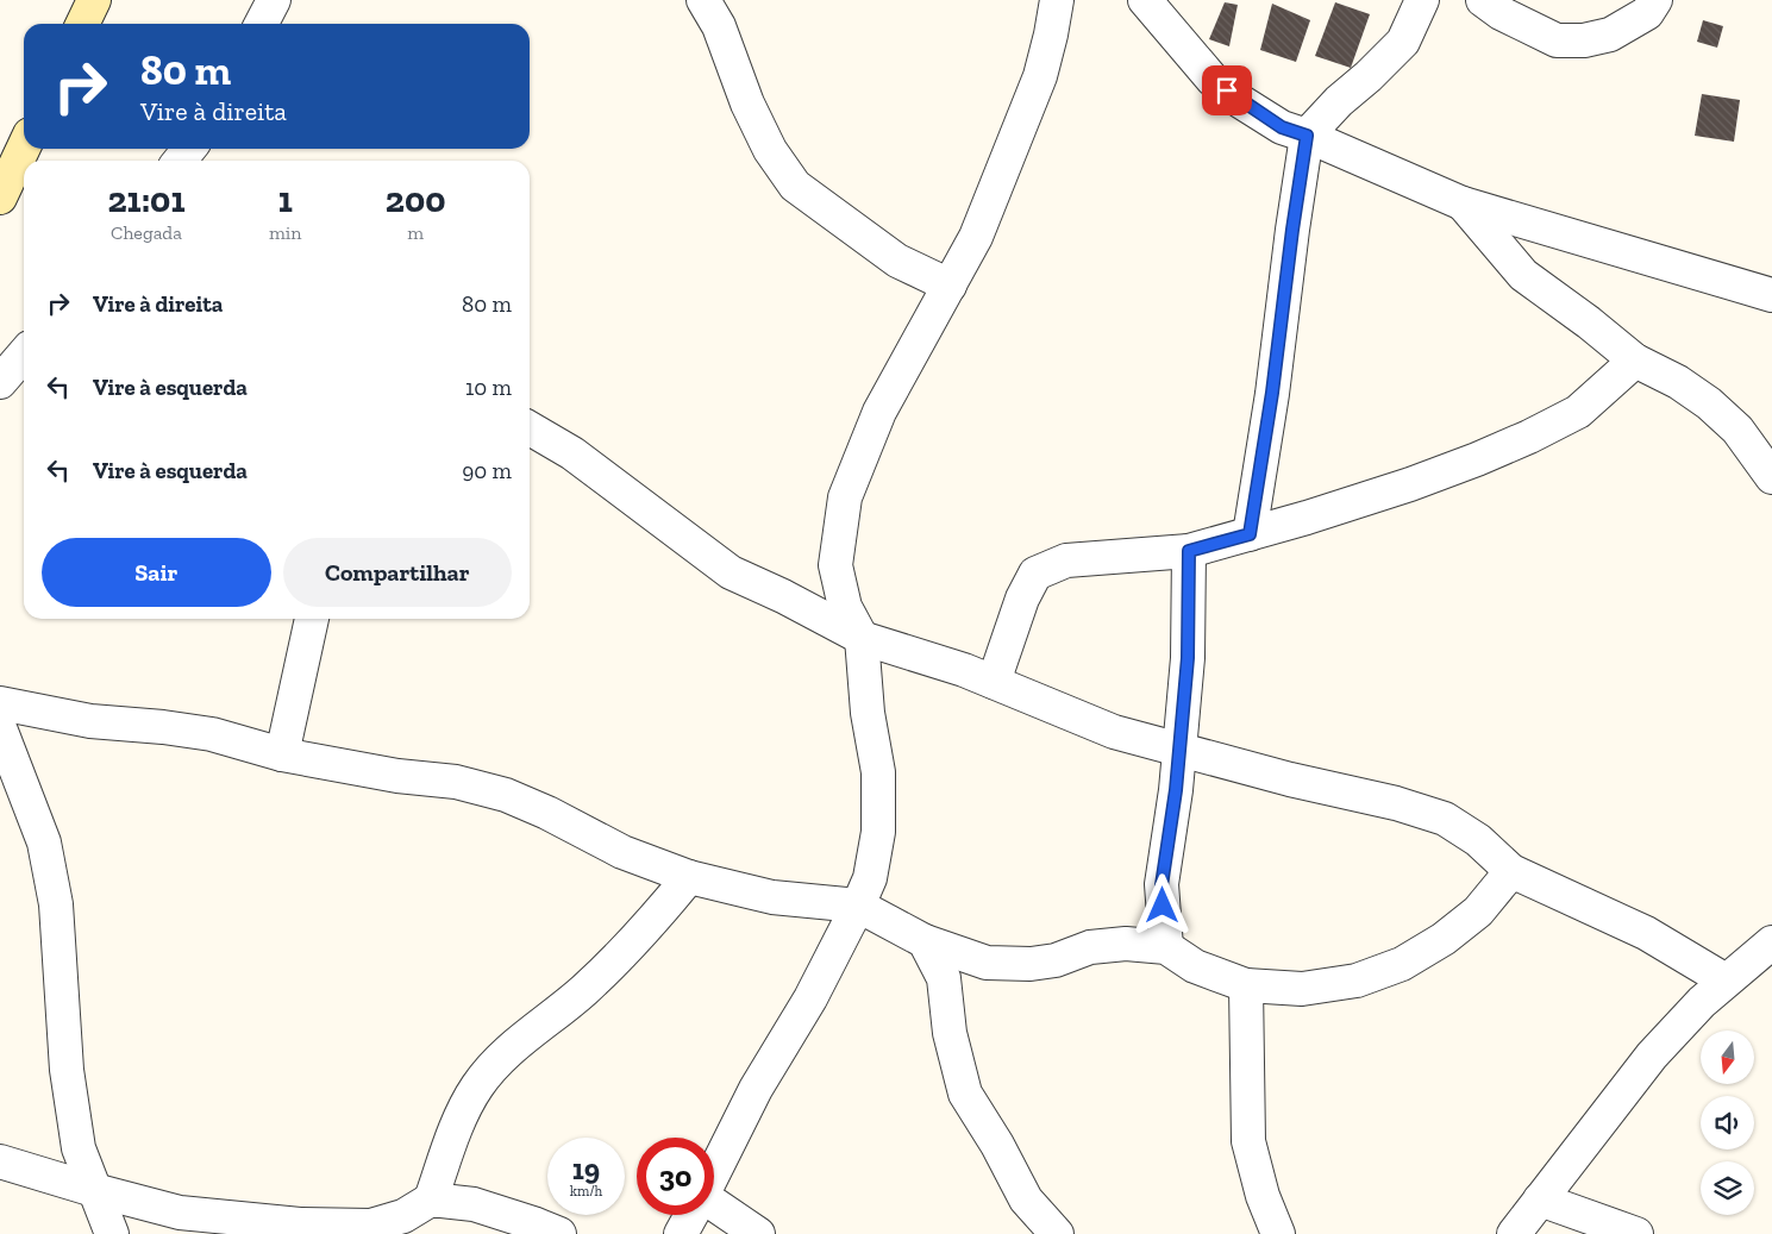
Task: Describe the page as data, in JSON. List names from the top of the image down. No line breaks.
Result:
{"north":"bottom","page":{"turn":["80 m","Vire à direita"],"eta":["21:01","Chegada","1","min","200","m"],"list":[{"name":"Vire à direita","value":"80 m"},{"name":"Vire à esquerda","value":"10 m"},{"name":"Vire à esquerda","value":"90 m"}],"buttons":["Sair","Compartilhar"],"speed":"19 km/h","limit":"30"}}
